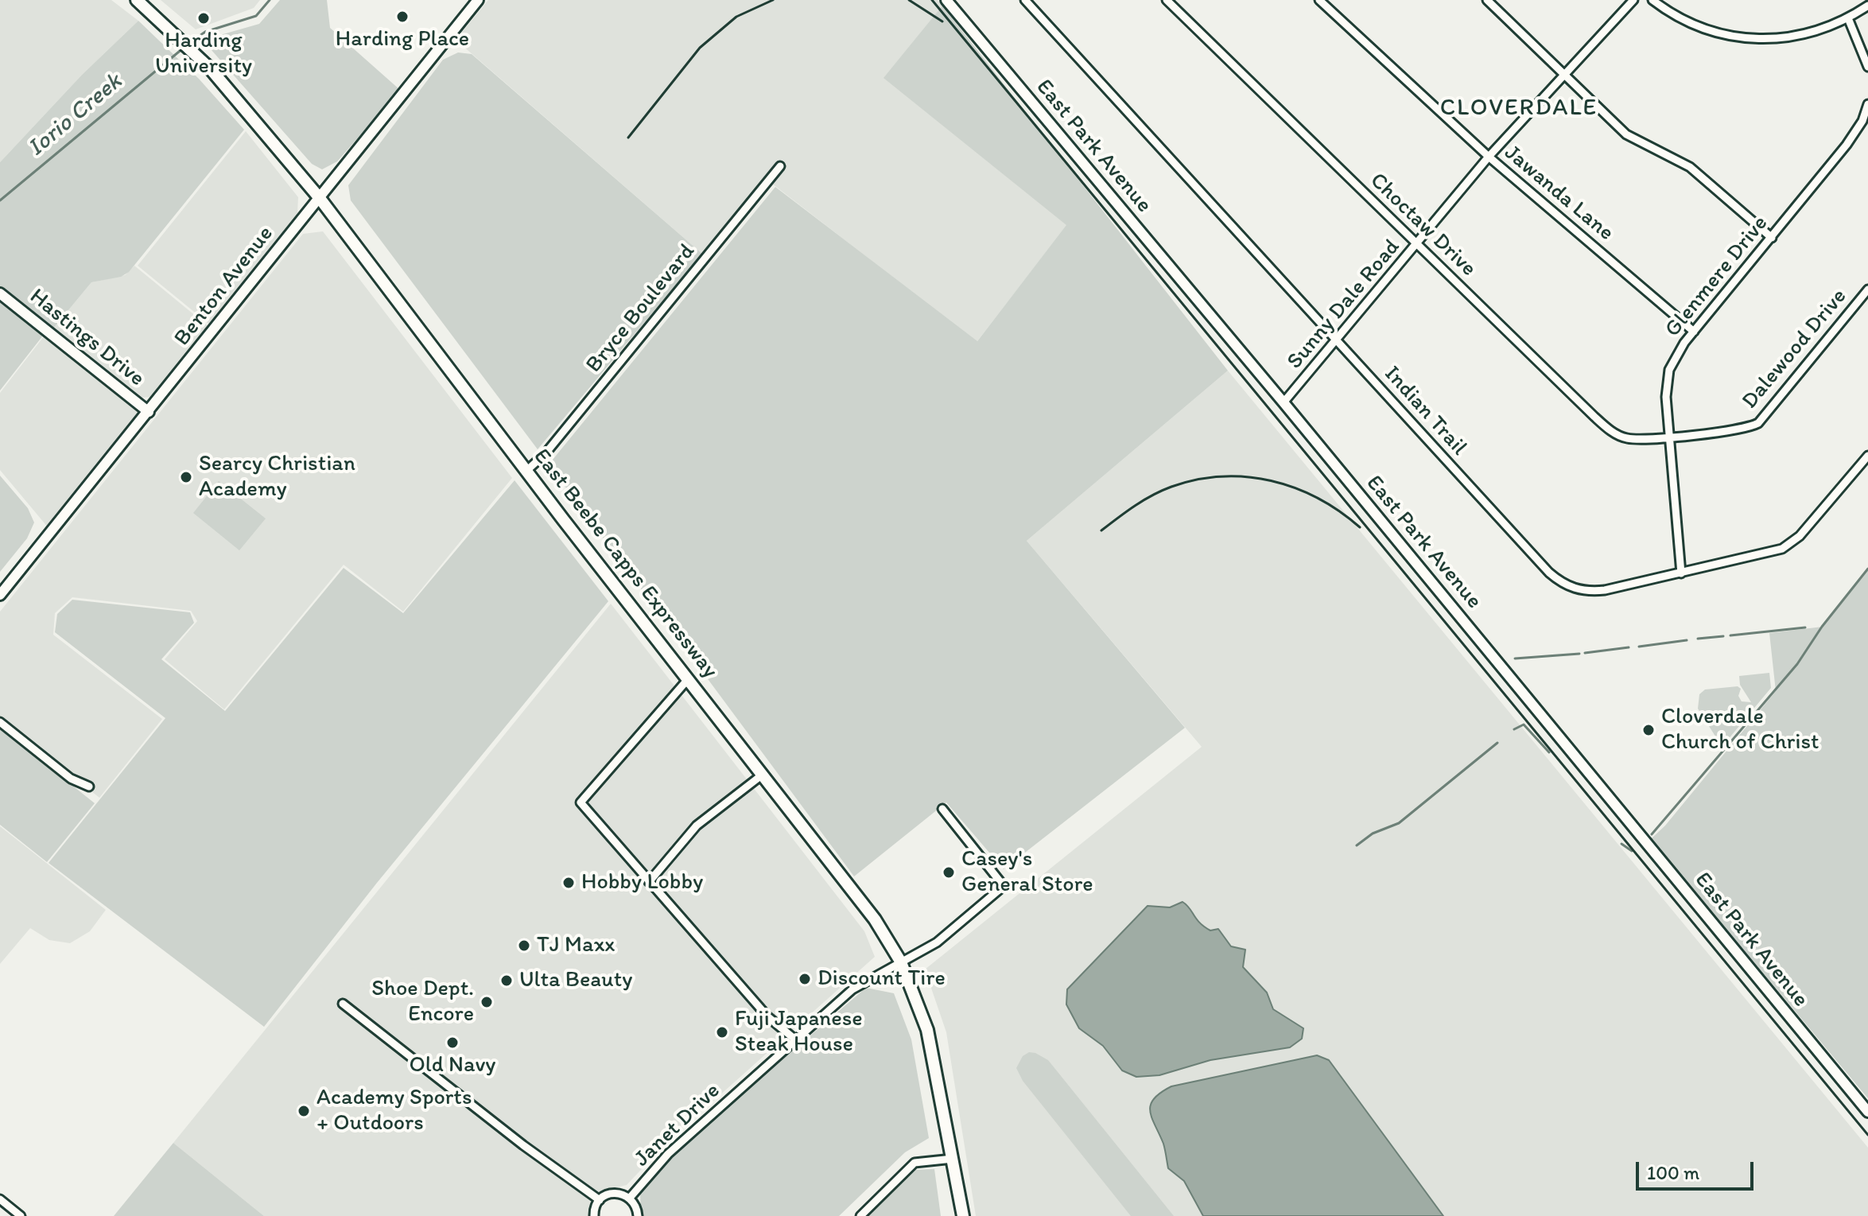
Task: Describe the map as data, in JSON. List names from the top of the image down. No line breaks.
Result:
{"streets":{"main road":["East Beebe Capps Expressway"],"street":["East Park Avenue","Jawanda Lane","Choctaw Drive","Glenmere Drive","Benton Avenue","Sunny Dale Road","Bryce Boulevard","Hastings Drive","Dalewood Drive","Indian Trail","Janet Drive"]},"crossings":[["East Park Avenue","Sunny Dale Road"],["Jawanda Lane","Glenmere Drive"],["Jawanda Lane","Sunny Dale Road"],["Choctaw Drive","Glenmere Drive"],["Choctaw Drive","Sunny Dale Road"],["Choctaw Drive","Dalewood Drive"],["Glenmere Drive","Dalewood Drive"],["Glenmere Drive","Indian Trail"],["Benton Avenue","Hastings Drive"],["Benton Avenue","East Beebe Capps Expressway"],["Sunny Dale Road","Indian Trail"],["Bryce Boulevard","East Beebe Capps Expressway"],["East Beebe Capps Expressway","Janet Drive"]],"districts":["CLOVERDALE"],"water":["Iorio Creek"],"places":["Harding Place","Harding University","Searcy Christian Academy","Cloverdale Church of Christ","Casey's General Store","Hobby Lobby","TJ Maxx","Discount Tire","Ulta Beauty","Shoe Dept. Encore","Fuji Japanese Steak House","Old Navy","Academy Sports + Outdoors"],"scale_bar":"100 m"}
